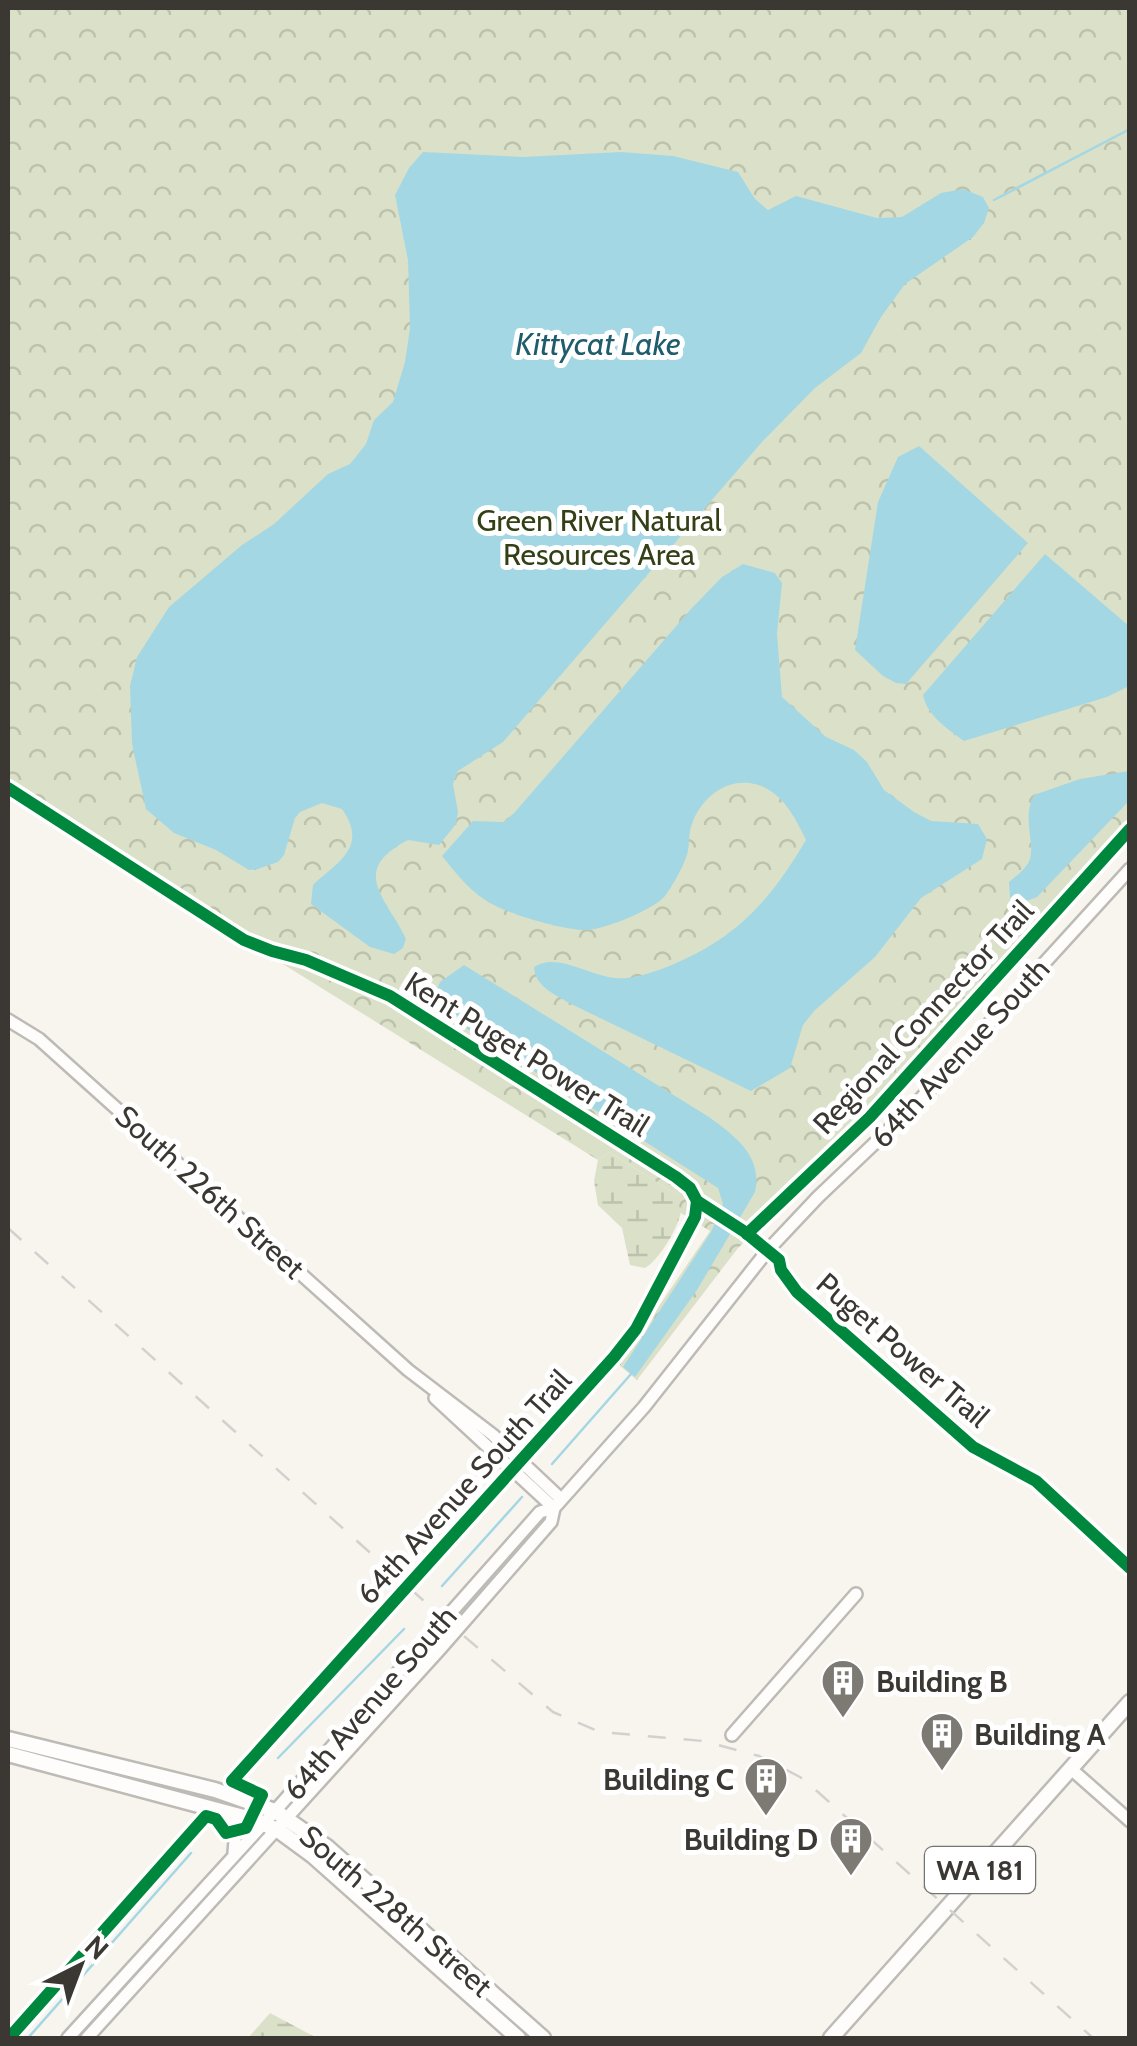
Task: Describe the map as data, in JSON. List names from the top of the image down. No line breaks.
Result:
{"streets":{"main road":["WA 181","South 228th Street"],"street":["64th Avenue South","South 226th Street"],"cycle path":["Regional Connector Trail","Kent Puget Power Trail","64th Avenue South Trail"]},"crossings":[["64th Avenue South","South 226th Street"],["64th Avenue South","South 228th Street"]],"water":["Kittycat Lake"],"parks":["Green River Natural Resources Area"],"places":{"building":["Building B","Building A","Building C","Building D"]},"north":"top right"}
